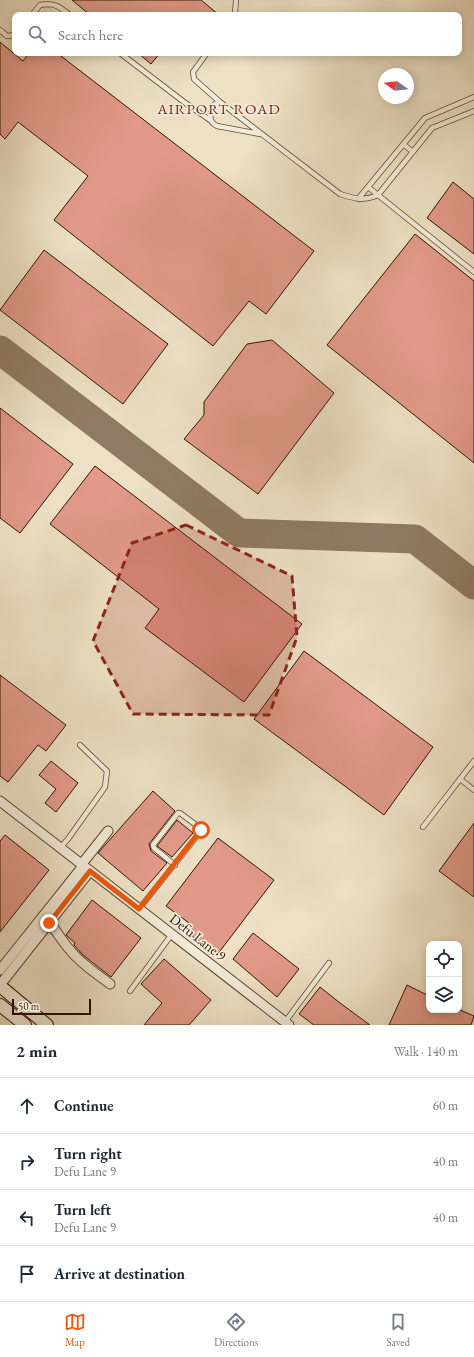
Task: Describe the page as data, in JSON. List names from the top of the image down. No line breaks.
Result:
{"streets":{"street":["Defu Lane 9"]},"districts":["AIRPORT ROAD"],"scale_bar":"50 m","north":"left","page":{"search":"Search here","scale":"50 m","heading":["2 min","Walk · 140 m"],"list":[["Continue","60 m"],["Turn right","Defu Lane 9","40 m"],["Turn left","Defu Lane 9","40 m"],"Arrive at destination"],"nav":["Map","Directions","Saved"]}}
